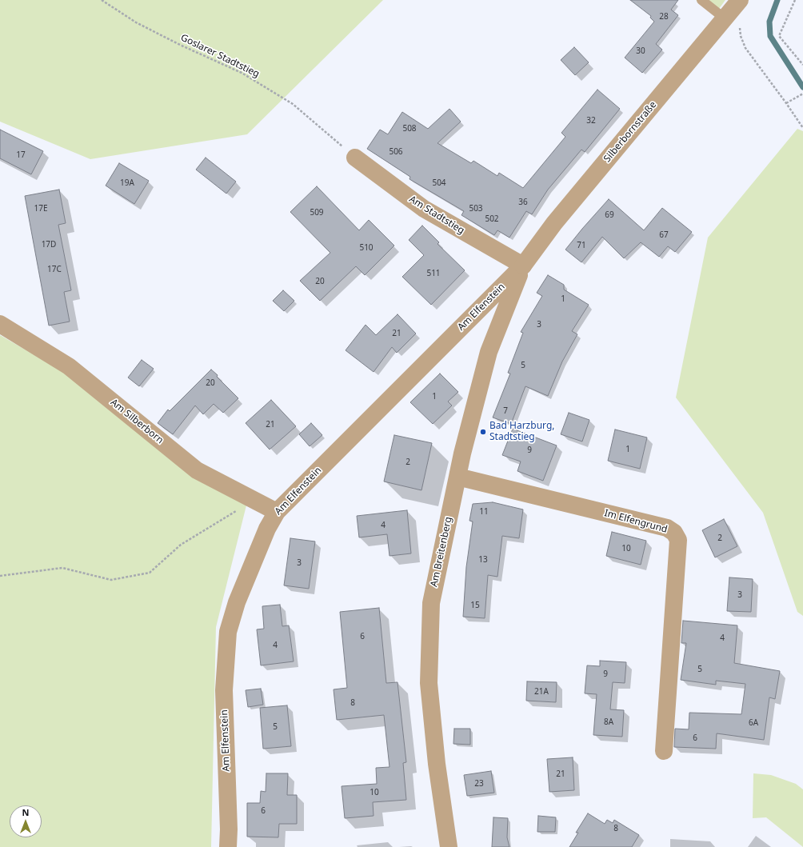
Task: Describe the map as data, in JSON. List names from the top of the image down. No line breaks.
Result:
{"streets":{"street":["Silberbornstraße","Am Stadtstieg","Am Elfenstein","Am Silberborn","Im Elfengrund","Am Breitenberg"],"path":["Goslarer Stadtstieg"]},"crossings":[["Goslarer Stadtstieg","Am Stadtstieg"],["Silberbornstraße","Am Stadtstieg"],["Silberbornstraße","Am Elfenstein"],["Silberbornstraße","Am Breitenberg"],["Am Stadtstieg","Am Elfenstein"],["Am Stadtstieg","Am Breitenberg"],["Am Elfenstein","Am Silberborn"],["Am Elfenstein","Am Breitenberg"],["Im Elfengrund","Am Breitenberg"]],"places":["Bad Harzburg, Stadtstieg"],"house_numbers":["28","30","32","508","506","17","19A","504","36","17E","503","509","69","502","67","17D","71","510","17C","511","20","1","3","21","5","20","1","7","21","1","9","2","11","4","2","10","13","3","3","15","6","4","4","5","9","21A","8","8A","6A","5","6","21","23","10","6","8"],"north":"top"}
